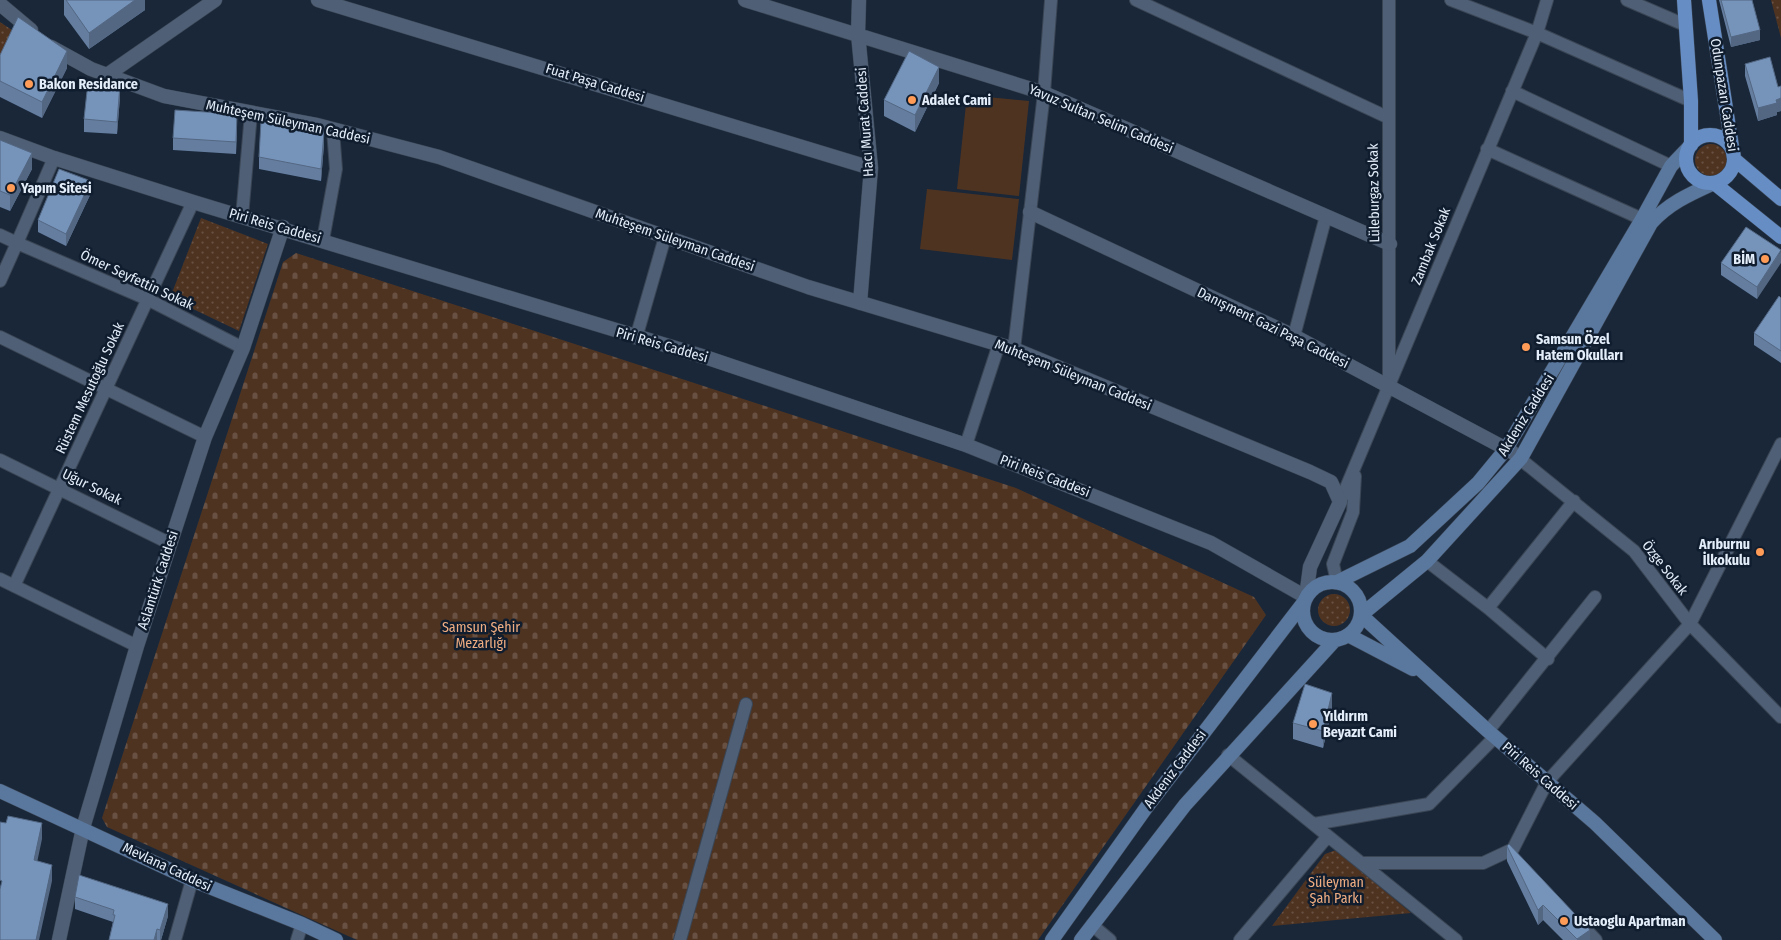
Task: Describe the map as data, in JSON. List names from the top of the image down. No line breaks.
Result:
{"streets":{"main road":["Odunpazarı Caddesi","Piri Reis Caddesi","Akdeniz Caddesi","Mevlana Caddesi"],"street":["Fuat Paşa Caddesi","Yavuz Sultan Selim Caddesi","Muhteşem Süleyman Caddesi","Hacı Murat Caddesi","Lüleburgaz Sokak","Zambak Sokak","Ömer Seyfettin Sokak","Danışment Gazi Paşa Caddesi","Rüstem Mesutoğlu Sokak","Uğur Sokak","Özge Sokak","Aslantürk Caddesi"]},"crossings":[["Fuat Paşa Caddesi","Hacı Murat Caddesi"],["Odunpazarı Caddesi","Akdeniz Caddesi"],["Yavuz Sultan Selim Caddesi","Hacı Murat Caddesi"],["Yavuz Sultan Selim Caddesi","Lüleburgaz Sokak"],["Muhteşem Süleyman Caddesi","Hacı Murat Caddesi"],["Muhteşem Süleyman Caddesi","Zambak Sokak"],["Lüleburgaz Sokak","Zambak Sokak"],["Lüleburgaz Sokak","Danışment Gazi Paşa Caddesi"],["Piri Reis Caddesi","Rüstem Mesutoğlu Sokak"],["Piri Reis Caddesi","Akdeniz Caddesi"],["Piri Reis Caddesi","Aslantürk Caddesi"],["Zambak Sokak","Danışment Gazi Paşa Caddesi"],["Ömer Seyfettin Sokak","Rüstem Mesutoğlu Sokak"],["Ömer Seyfettin Sokak","Aslantürk Caddesi"],["Danışment Gazi Paşa Caddesi","Akdeniz Caddesi"],["Danışment Gazi Paşa Caddesi","Özge Sokak"],["Rüstem Mesutoğlu Sokak","Uğur Sokak"],["Akdeniz Caddesi","Özge Sokak"],["Uğur Sokak","Aslantürk Caddesi"],["Aslantürk Caddesi","Mevlana Caddesi"]],"parks":["Samsun Şehir Mezarlığı","Süleyman Şah Parkı"],"places":["Bakon Residance","Adalet Cami","Yapım Sitesi","BİM","Samsun Özel Hatem Okulları","Arıburnu İlkokulu","Yıldırım Beyazıt Cami","Ustaoglu Apartman"]}
